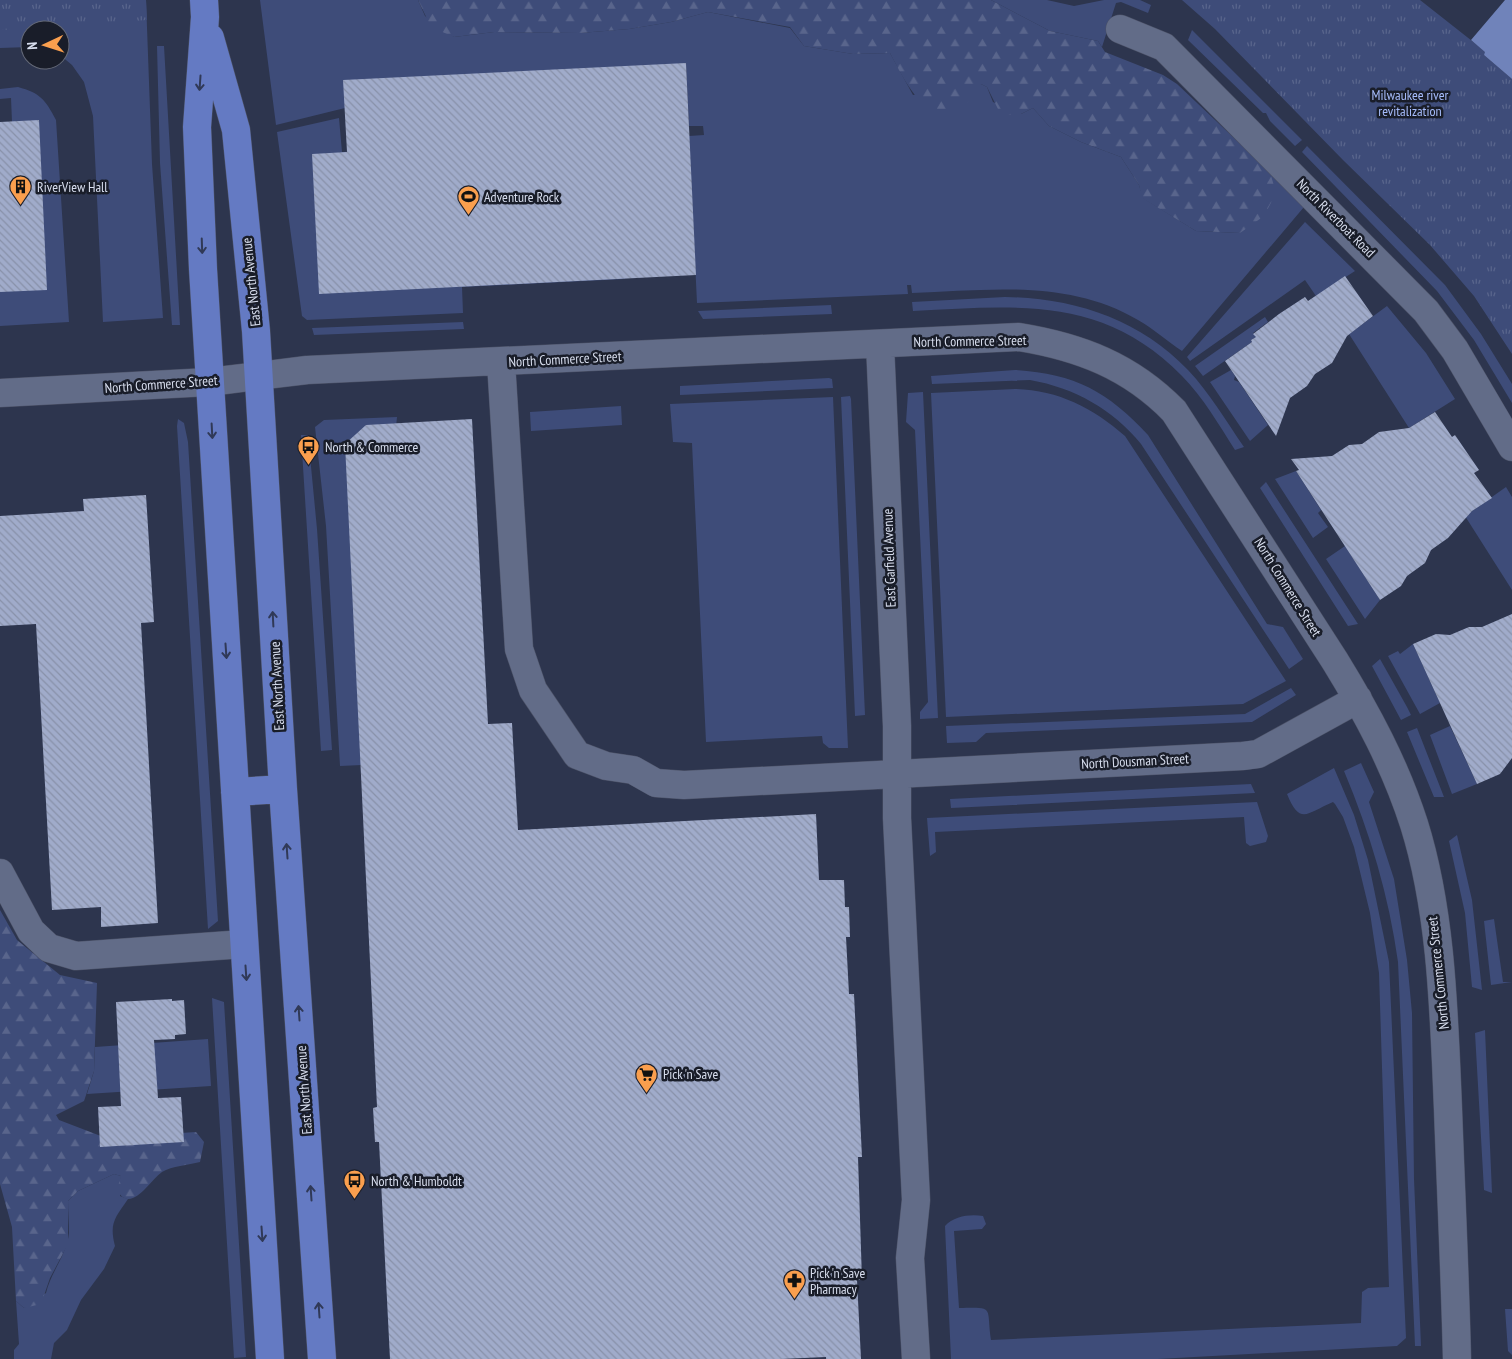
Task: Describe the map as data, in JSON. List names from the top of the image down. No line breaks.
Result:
{"streets":{"main road":["East North Avenue"],"street":["North Riverboat Road","North Commerce Street","East Garfield Avenue","North Dousman Street"]},"crossings":[["East North Avenue","North Commerce Street"],["North Commerce Street","East Garfield Avenue"],["North Commerce Street","North Dousman Street"],["East Garfield Avenue","North Dousman Street"]],"parks":["Milwaukee river revitalization"],"places":{"building":["RiverView Hall"],"sports":["Adventure Rock"],"bus stop":["North & Commerce","North & Humboldt"],"supermarket":["Pick 'n Save"],"pharmacy":["Pick 'n Save Pharmacy"]},"north":"left"}
